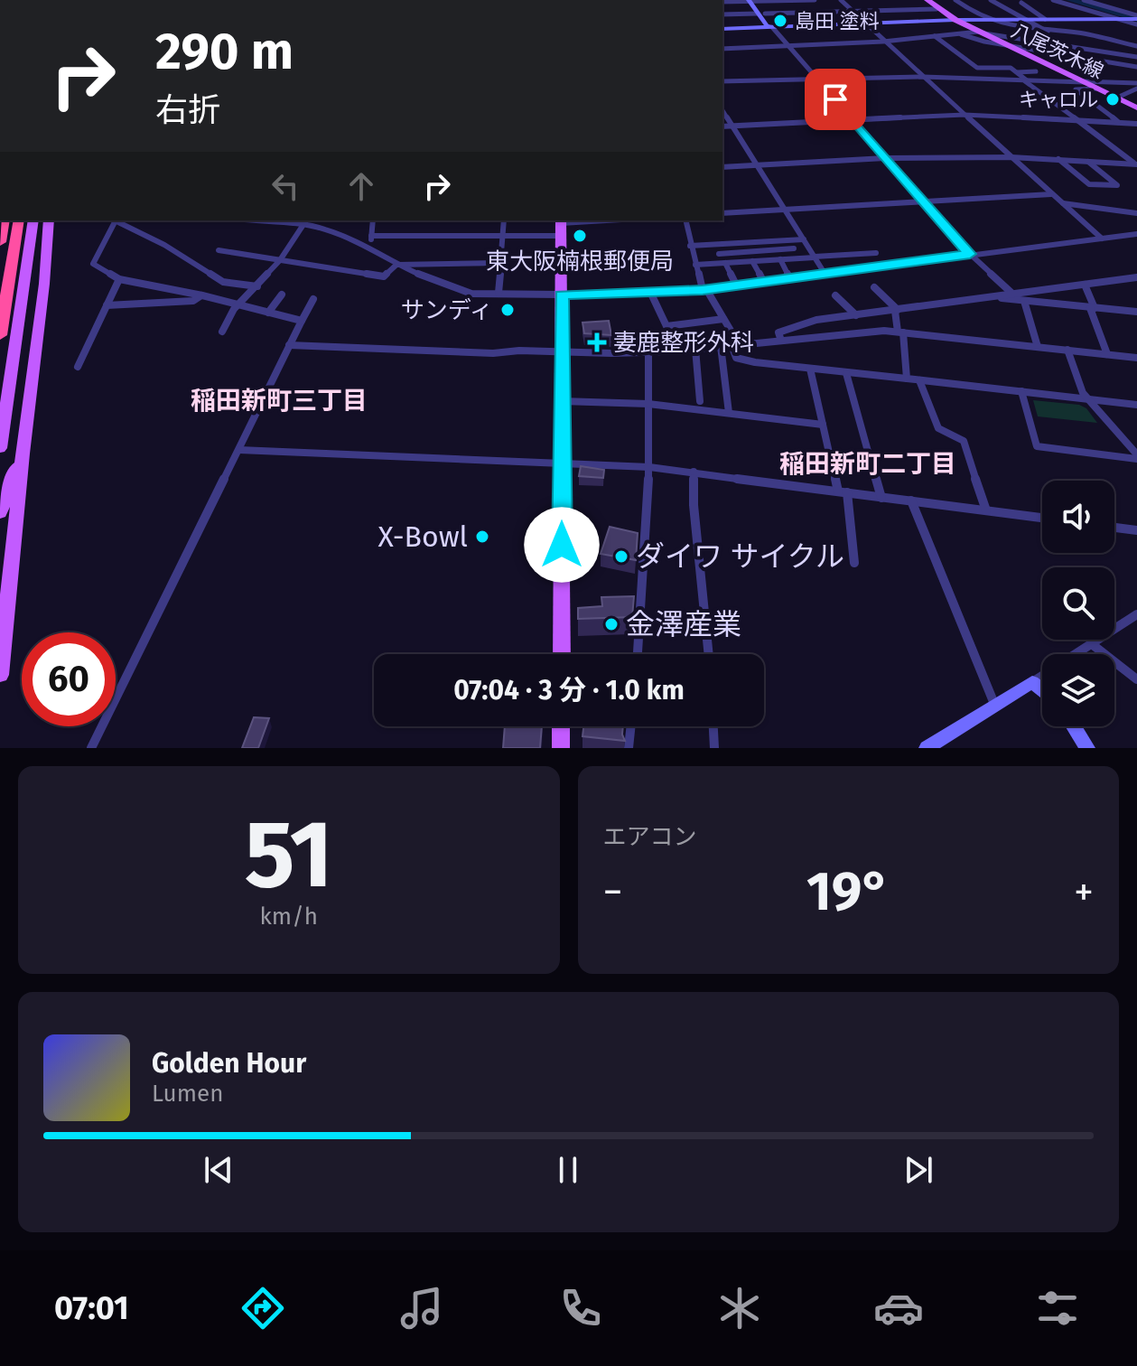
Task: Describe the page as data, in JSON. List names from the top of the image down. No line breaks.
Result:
{"streets":{"main road":["八尾茨木線"]},"districts":["稲田新町三丁目","稲田新町二丁目"],"places":{"other":["島田 塗料","キャロル","東大阪楠根郵便局","サンディ","X-Bowl","ダイワ サイクル","金澤産業"],"health":["妻鹿整形外科"]},"page":{"turn":["290 m","右折"],"limit":"60","trip":"07:04 · 3 分 · 1.0 km","tile":[["51","km/h"],"エアコン"],"heat":["−","19°","+"],"song":["Golden Hour","Lumen"],"tabs":"07:01"}}
